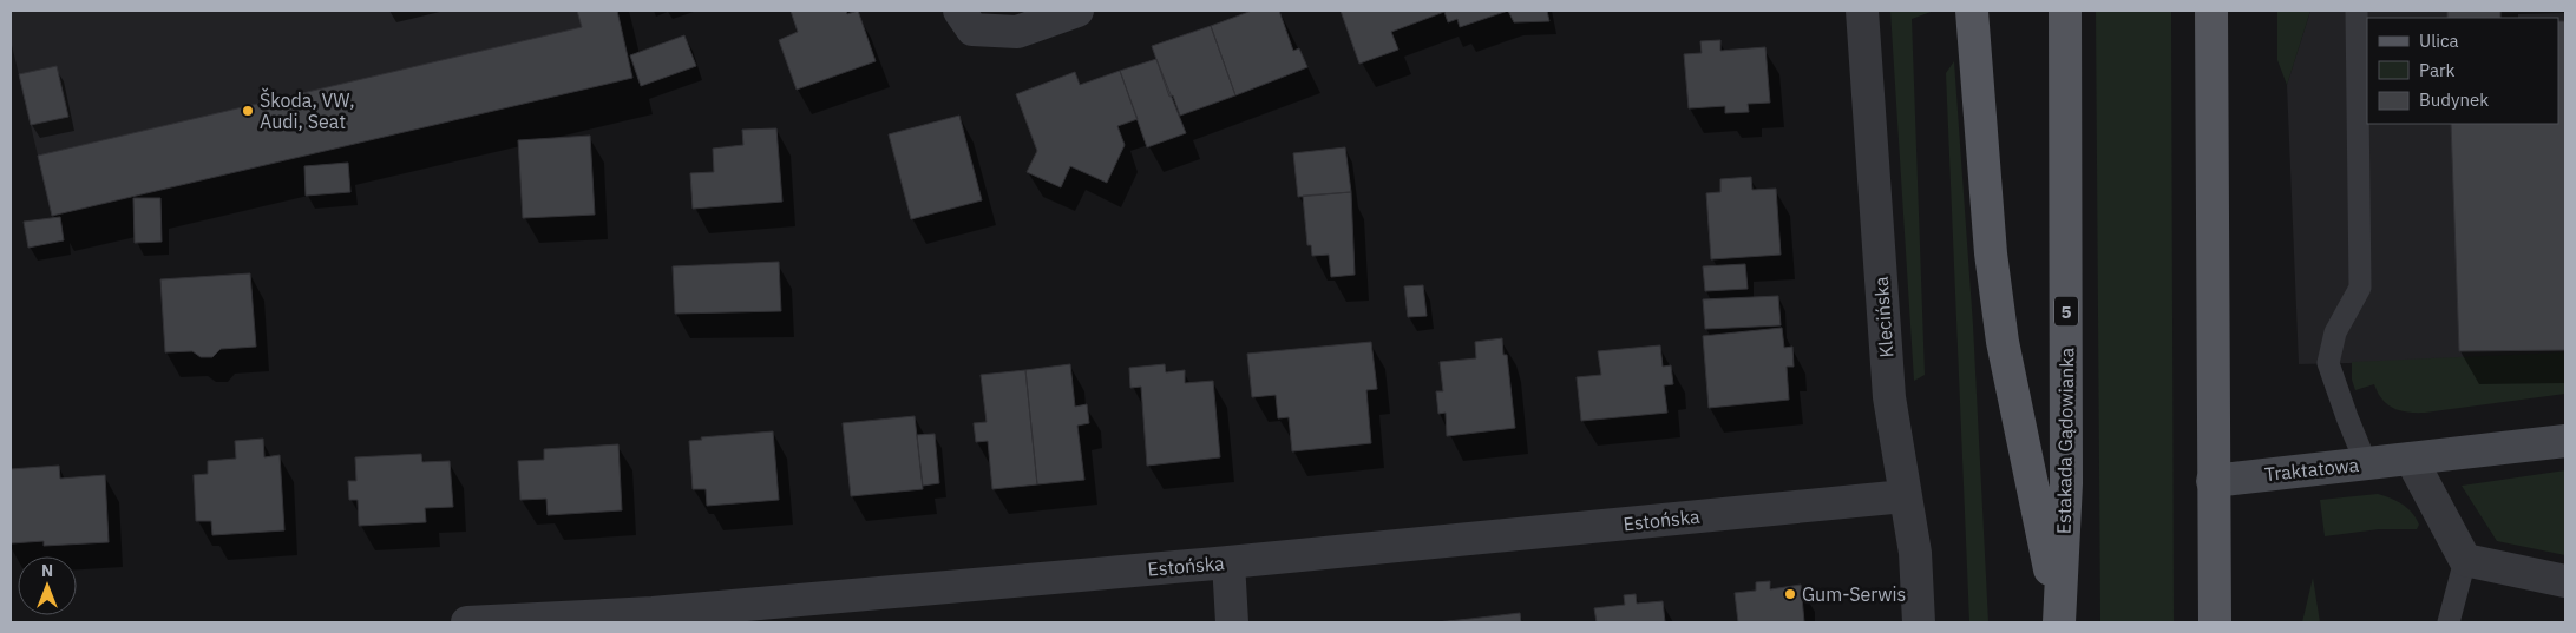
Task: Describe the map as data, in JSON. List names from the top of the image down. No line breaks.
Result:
{"streets":{"main road":["5","Estakada Gądowianka","Traktatowa"],"street":["Klecińska","Estońska"]},"crossings":[["Klecińska","Estońska"]],"places":["Škoda, VW, Audi, Seat","Gum-Serwis"],"legend":["Ulica","Park","Budynek"],"north":"top"}
